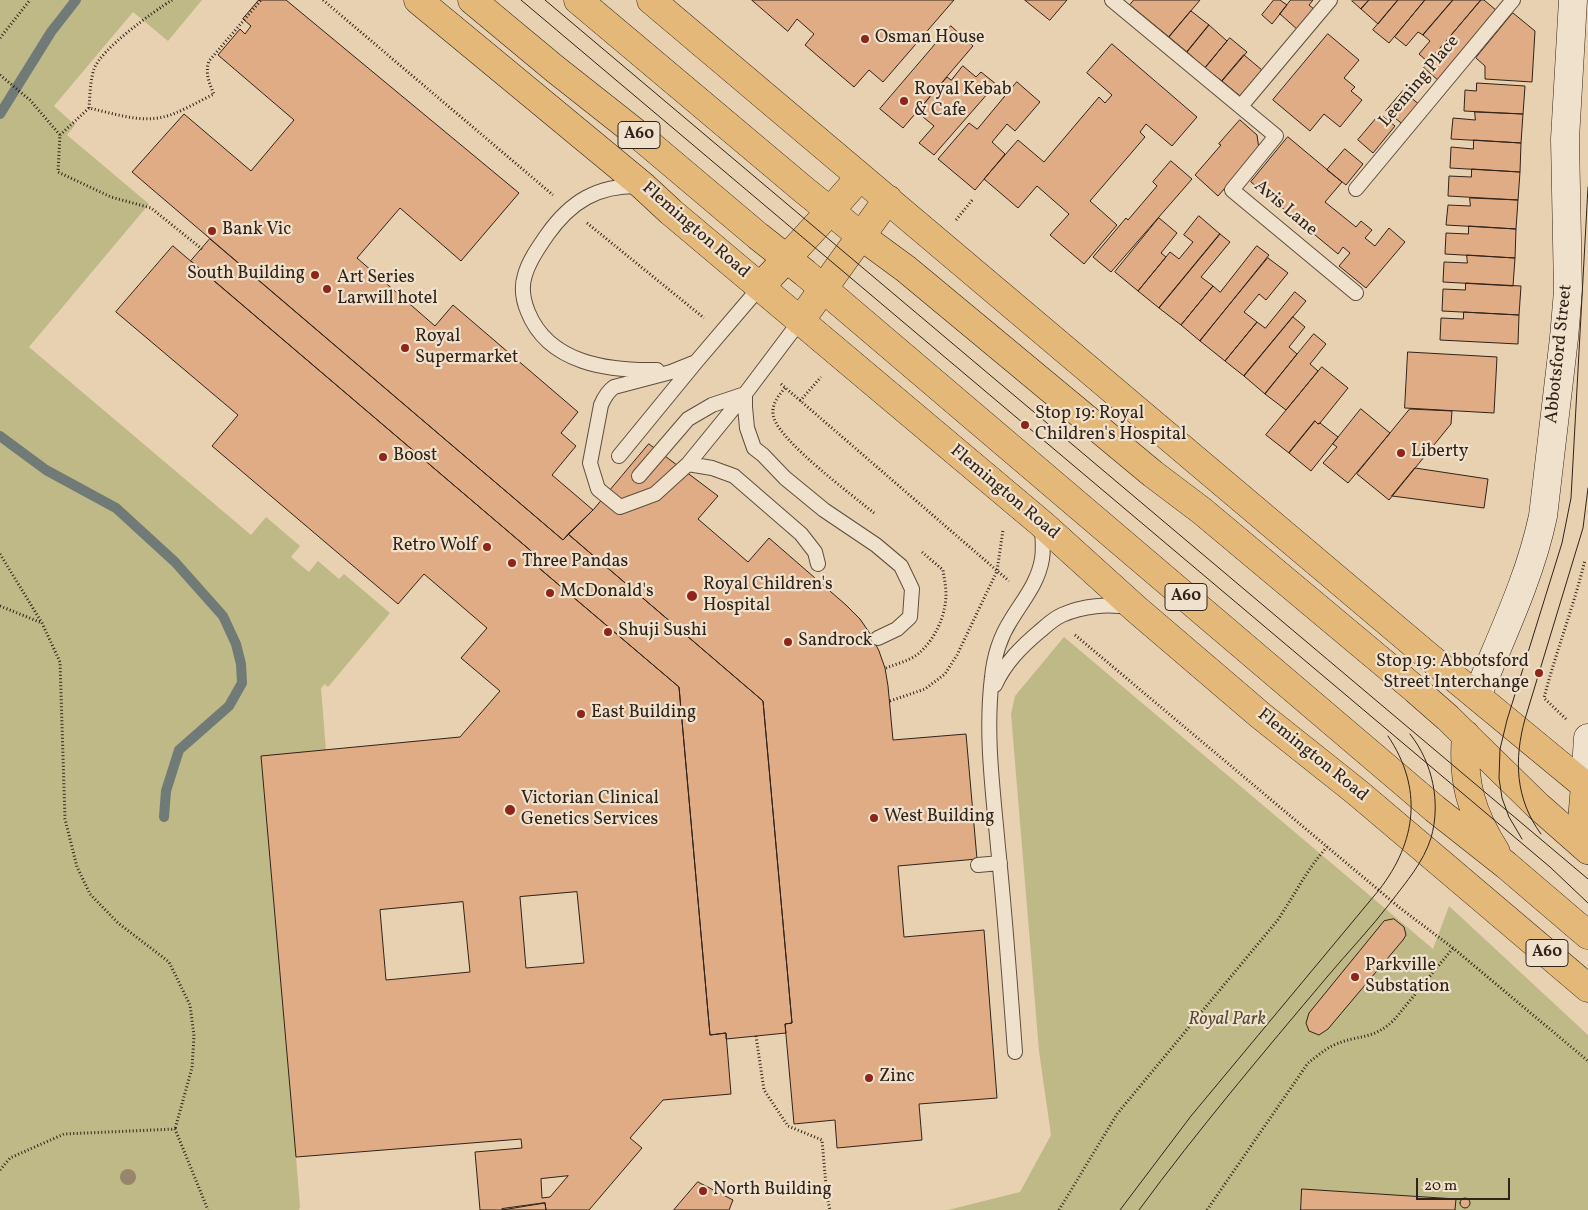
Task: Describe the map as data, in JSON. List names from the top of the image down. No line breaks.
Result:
{"streets":{"main road":["A60","Flemington Road"],"street":["Abbotsford Street"],"lane":["Leeming Place","Avis Lane"]},"parks":["Royal Park"],"places":["Osman House","Royal Kebab & Cafe","Bank Vic","South Building","Art Series Larwill hotel","Royal Supermarket","Stop 19: Royal Children's Hospital","Liberty","Boost","Retro Wolf","Three Pandas","McDonald's","Royal Children's Hospital","Shuji Sushi","Sandrock","Stop 19: Abbotsford Street Interchange","East Building","Victorian Clinical Genetics Services","West Building","Parkville Substation","Zinc","North Building"],"scale_bar":"20 m"}
